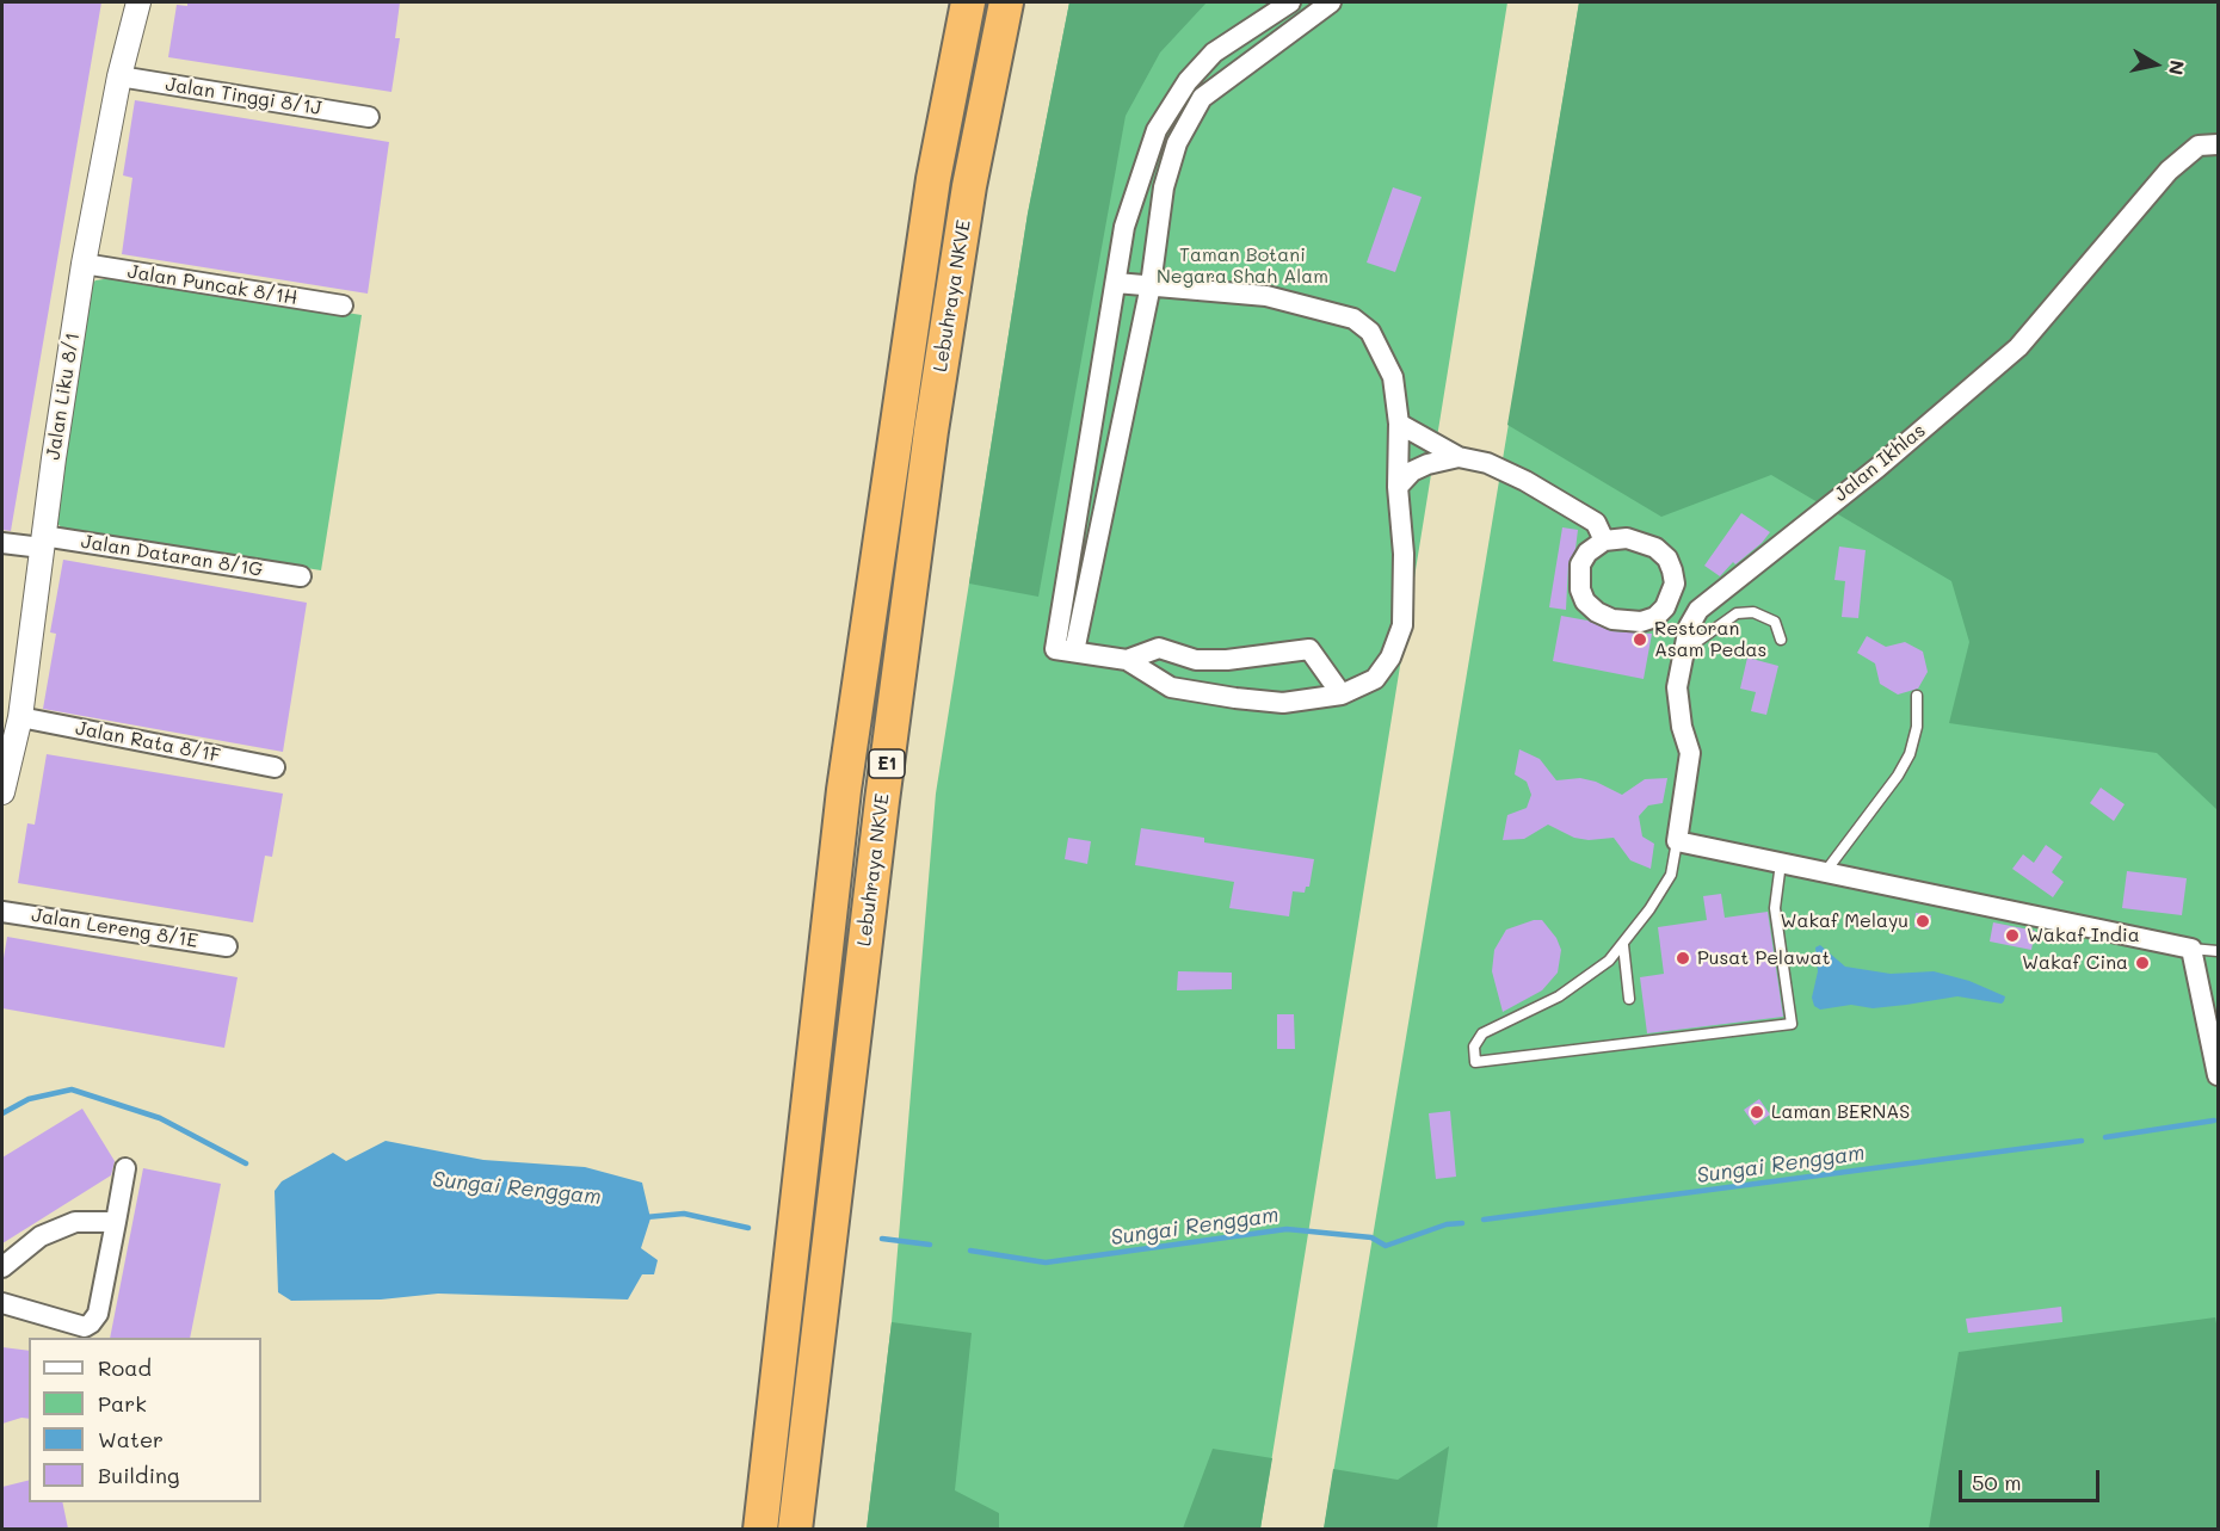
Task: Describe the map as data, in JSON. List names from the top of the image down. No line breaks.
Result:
{"streets":{"highway":["Lebuhraya NKVE","E1"],"street":["Jalan Tinggi 8/1J","Jalan Puncak 8/1H","Jalan Liku 8/1","Jalan Ikhlas","Jalan Dataran 8/1G","Jalan Rata 8/1F","Jalan Lereng 8/1E"]},"crossings":[["Jalan Tinggi 8/1J","Jalan Liku 8/1"],["Jalan Puncak 8/1H","Jalan Liku 8/1"],["Jalan Liku 8/1","Jalan Dataran 8/1G"],["Jalan Liku 8/1","Jalan Rata 8/1F"]],"water":["Sungai Renggam"],"parks":["Taman Botani Negara Shah Alam"],"places":["Restoran Asam Pedas","Wakaf Melayu","Wakaf India","Pusat Pelawat","Wakaf Cina","Laman BERNAS"],"legend":["Road","Park","Water","Building"],"scale_bar":"50 m","north":"right"}
